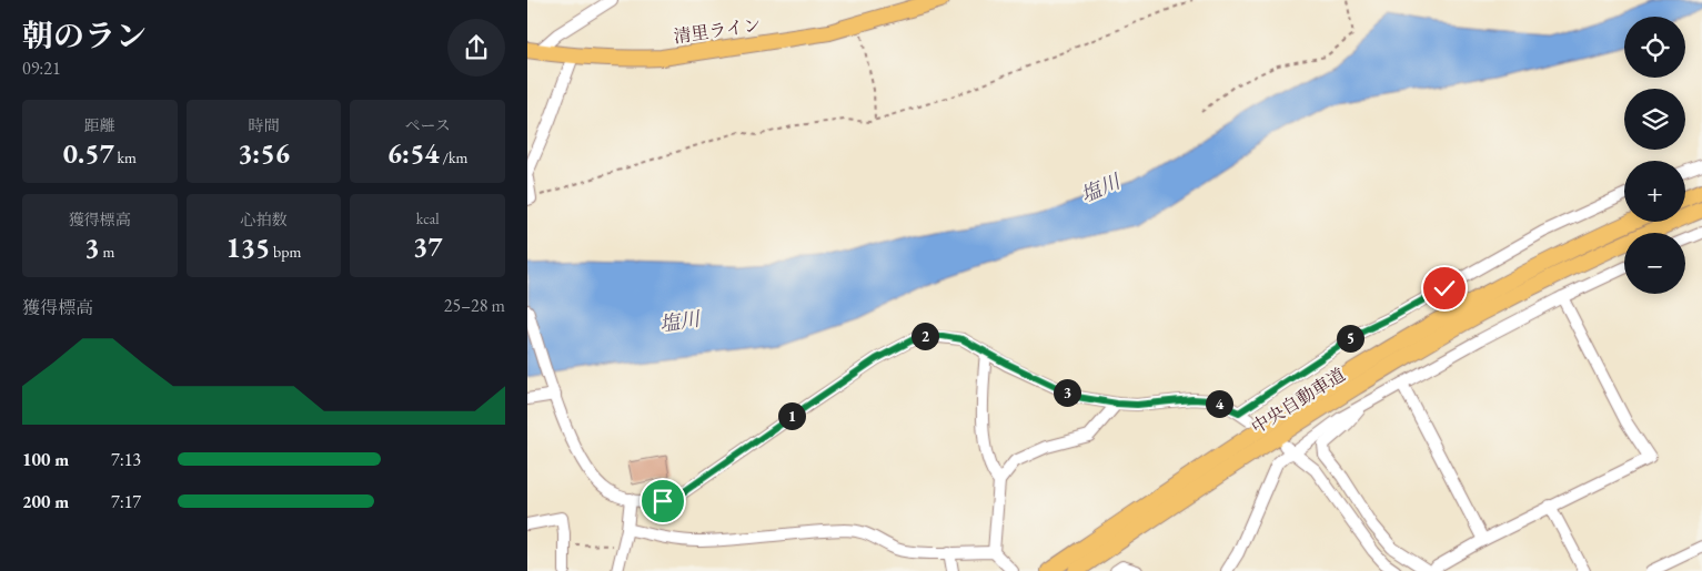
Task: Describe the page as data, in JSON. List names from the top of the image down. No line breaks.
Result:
{"streets":{"highway":["清里ライン","中央自動車道"]},"water":["塩川"],"page":{"heading":["朝のラン","09:21"],"map_buttons":["+","−"],"stats":[["距離","0.57 km"],["時間","3:56"],["ペース","6:54 /km"],["獲得標高","3 m"],["心拍数","135 bpm"],["kcal","37"]],"chart":["獲得標高","25–28 m"],"pins":["2","5","3","4","1"],"list":[{"name":"100 m","note":"7:13"},{"name":"200 m","note":"7:17"}]}}
